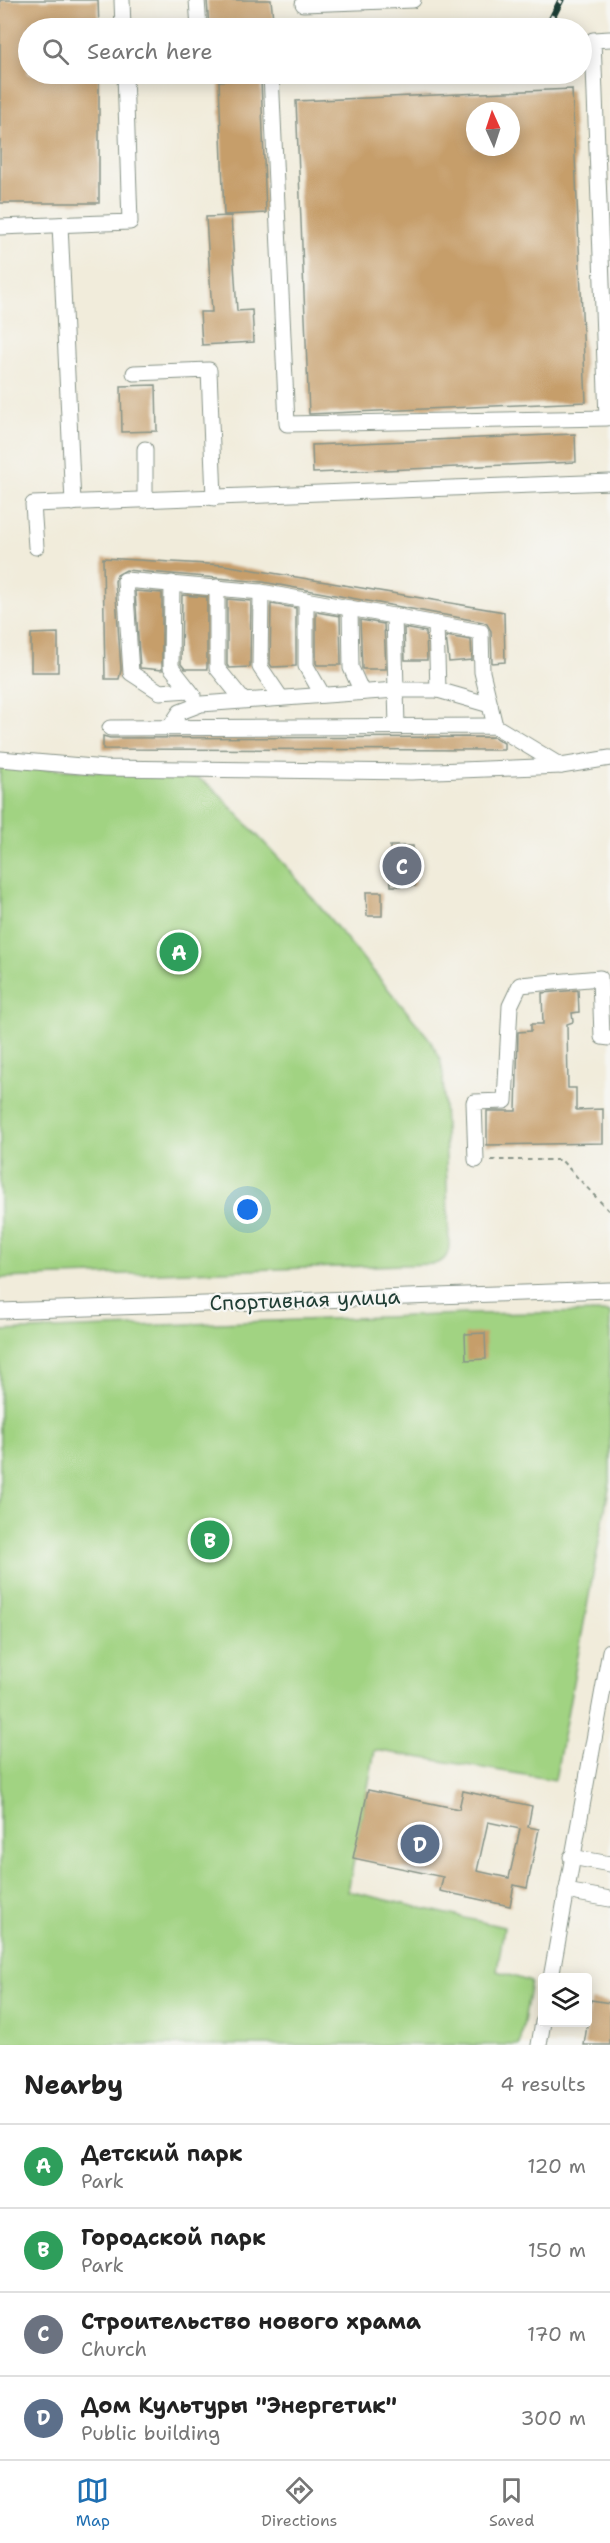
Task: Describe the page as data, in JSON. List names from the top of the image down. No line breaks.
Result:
{"streets":{"street":["Спортивная улица"]},"north":"top","page":{"search":"Search here","pins":["C","A","B","D"],"heading":["Nearby","4 results"],"list":[{"mark":"A","name":"Детский парк","note":"Park","value":"120 m"},{"mark":"B","name":"Городской парк","note":"Park","value":"150 m"},{"mark":"C","name":"Строительство нового храма","note":"Church","value":"170 m"},{"mark":"D","name":"Дом Культуры \"Энергетик\"","note":"Public building","value":"300 m"}],"nav":["Map","Directions","Saved"]}}
